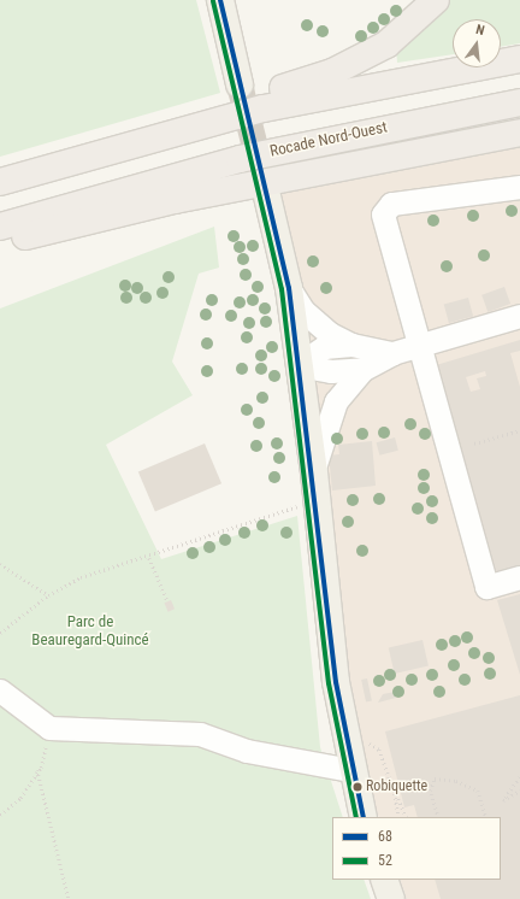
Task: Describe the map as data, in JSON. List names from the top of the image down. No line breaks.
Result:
{"streets":{"highway":["Rocade Nord-Ouest"]},"parks":["Parc de Beauregard-Quincé"],"places":["Robiquette"],"lines":["transit line 68","transit line 52"],"legend":["68","52"],"north":"top"}
